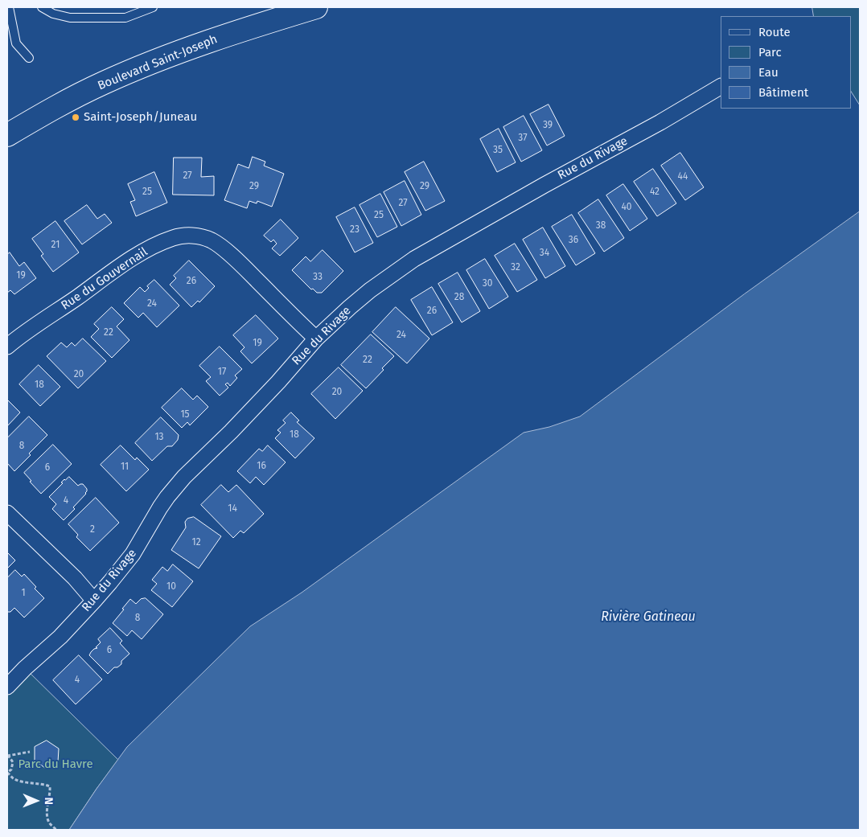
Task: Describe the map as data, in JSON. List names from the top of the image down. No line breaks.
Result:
{"streets":{"main road":["Boulevard Saint-Joseph"],"street":["Rue du Rivage","Rue du Gouvernail"]},"crossings":[["Rue du Rivage","Rue du Gouvernail"]],"water":["Rivière Gatineau"],"parks":["Parc du Havre"],"places":["Saint-Joseph/Juneau"],"house_numbers":["39","37","35","27","44","29","29","25","42","27","40","25","38","23","36","21","34","32","19","33","26","30","28","24","26","22","24","19","22","17","20","18","20","15","18","13","8","16","11","6","4","14","2","12","10","1","8","6","4"],"legend":["Route","Parc","Eau","Bâtiment"],"north":"right"}
